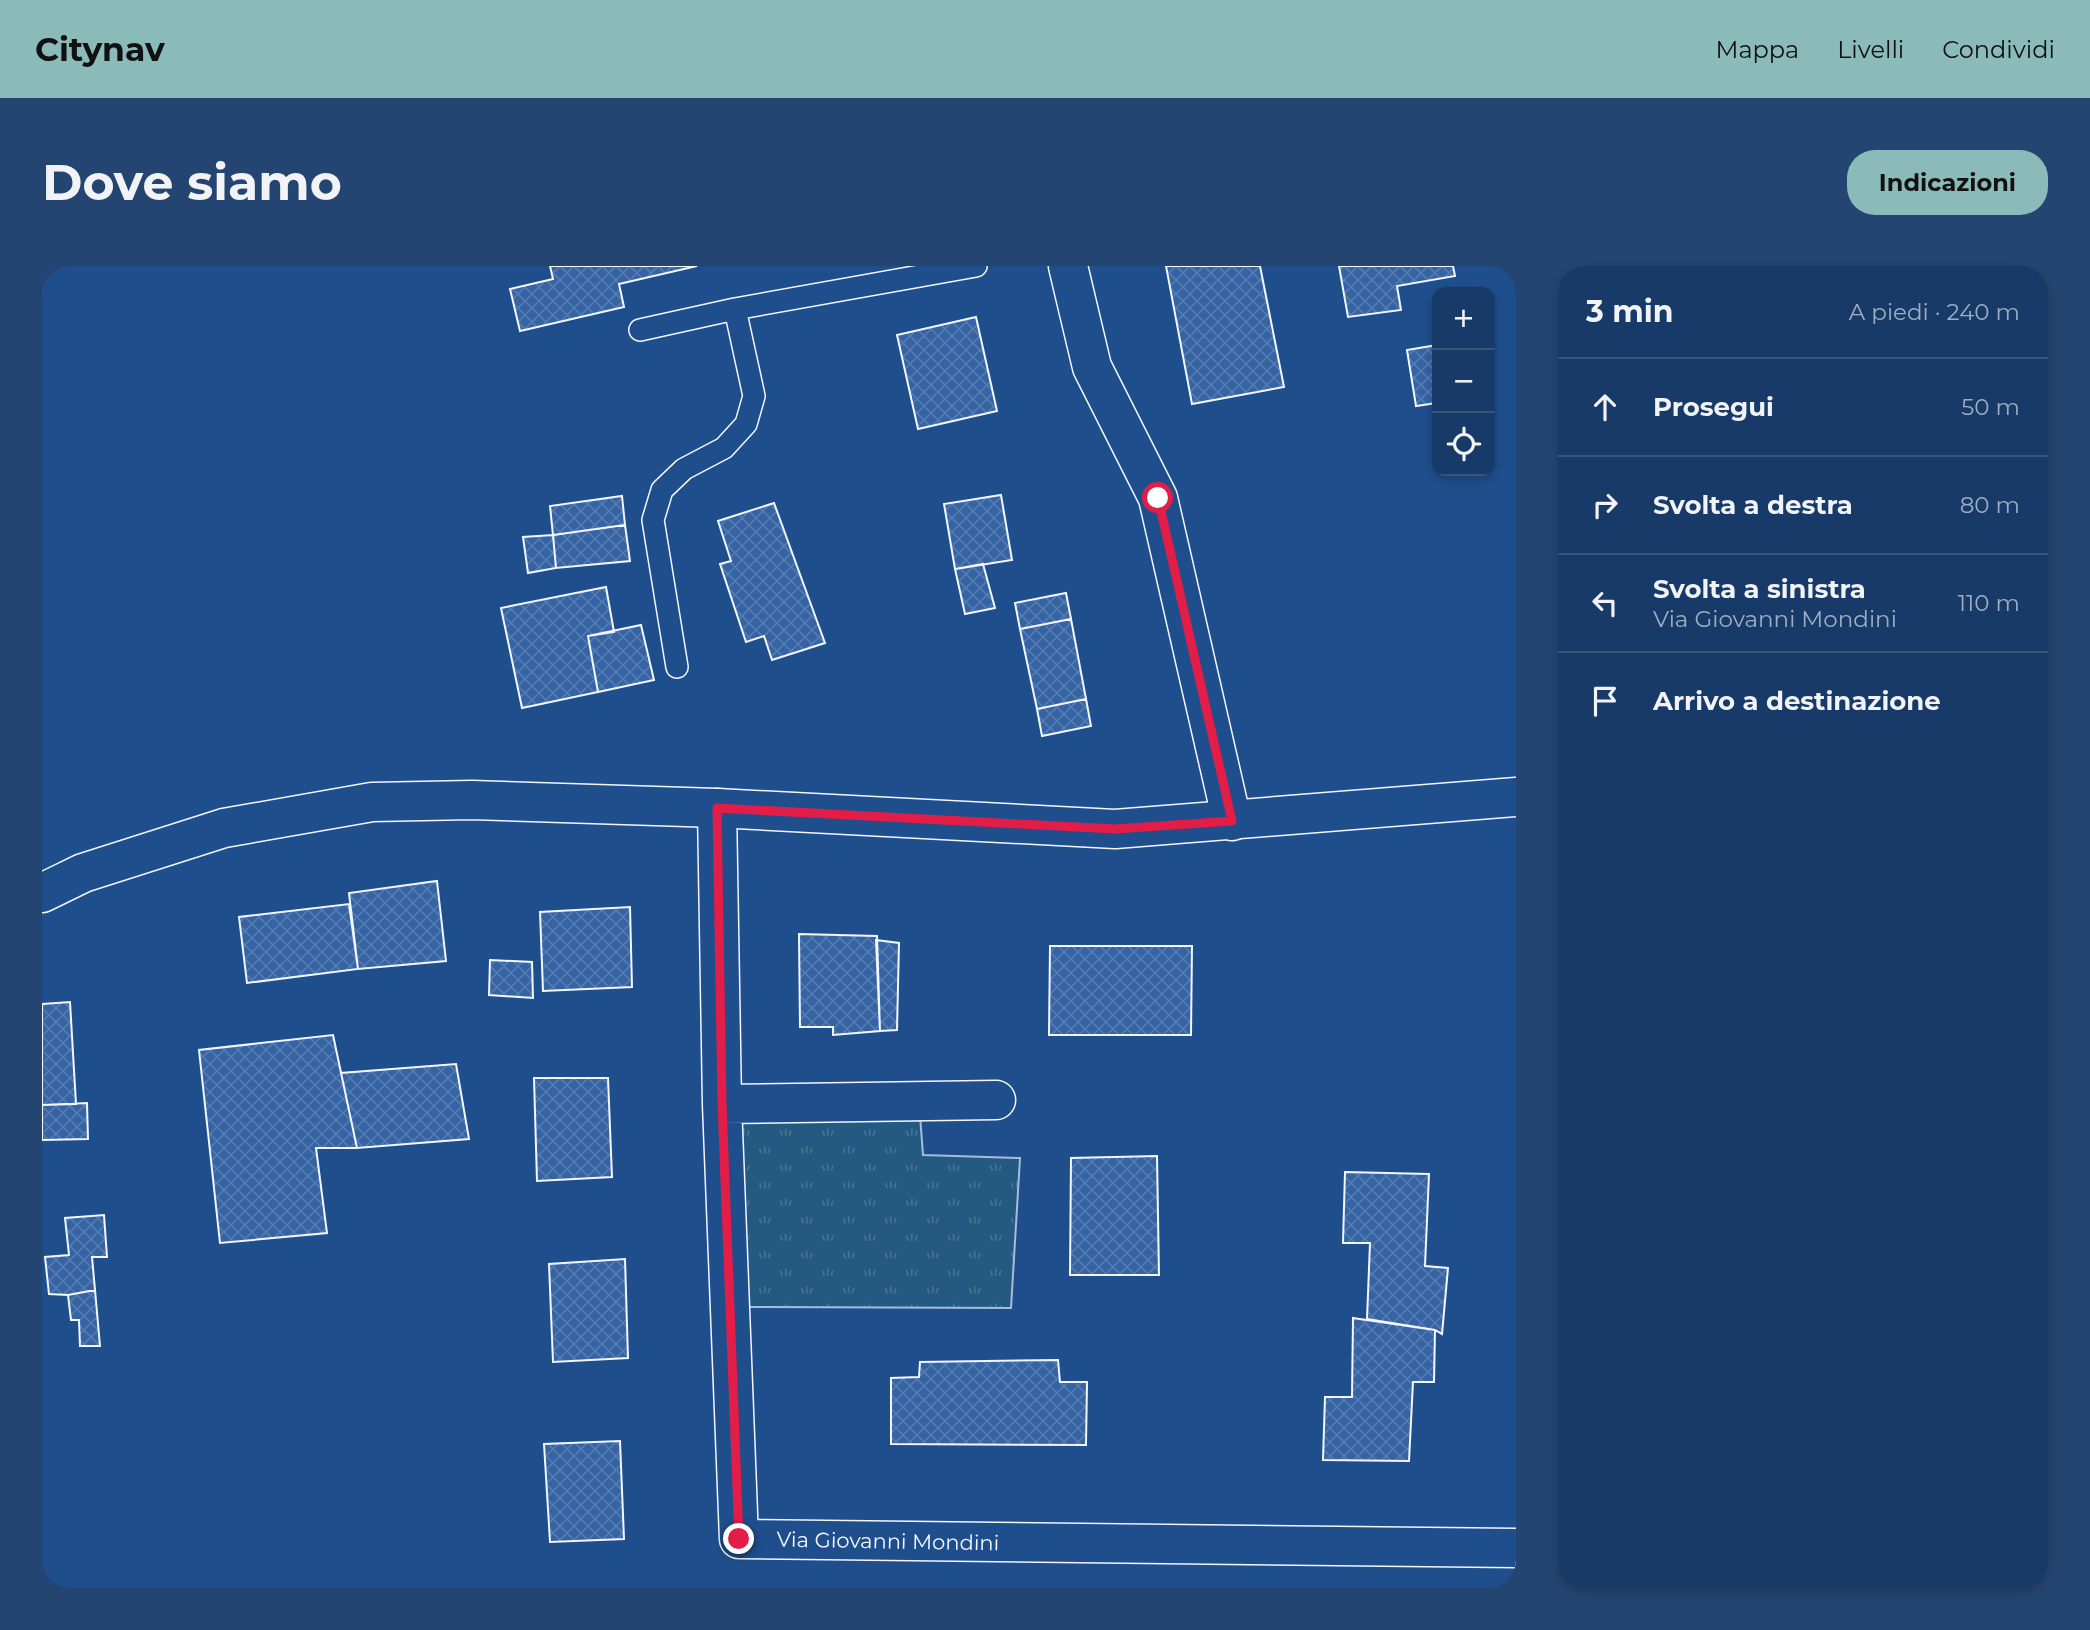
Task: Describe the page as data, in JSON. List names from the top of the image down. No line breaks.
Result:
{"streets":{"street":["Via Giovanni Mondini"]},"page":{"header":"Citynav","nav":["Mappa","Livelli","Condividi"],"buttons":"Indicazioni","title":"Dove siamo","heading":["3 min","A piedi · 240 m"],"map_buttons":["+","−"],"list":[["Prosegui","50 m"],["Svolta a destra","80 m"],["Svolta a sinistra","Via Giovanni Mondini","110 m"],"Arrivo a destinazione"]}}
